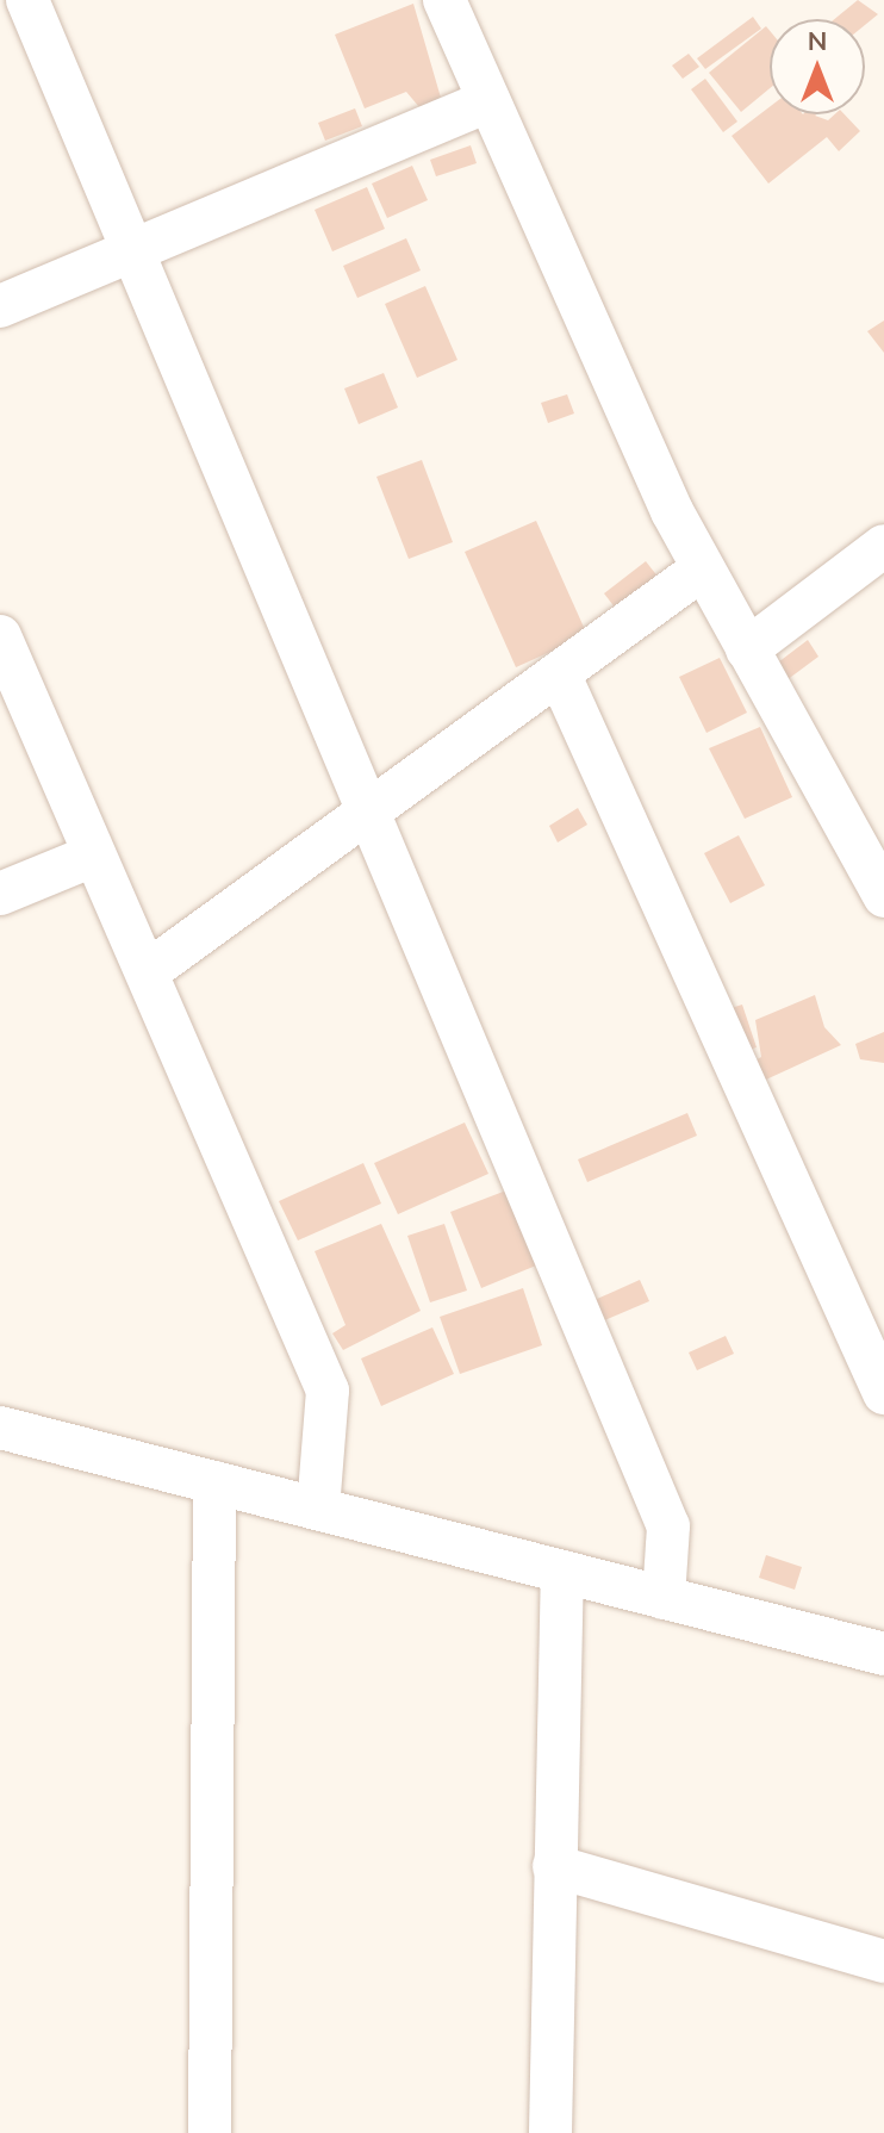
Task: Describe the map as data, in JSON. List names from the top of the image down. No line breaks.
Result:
{"north":"top"}
